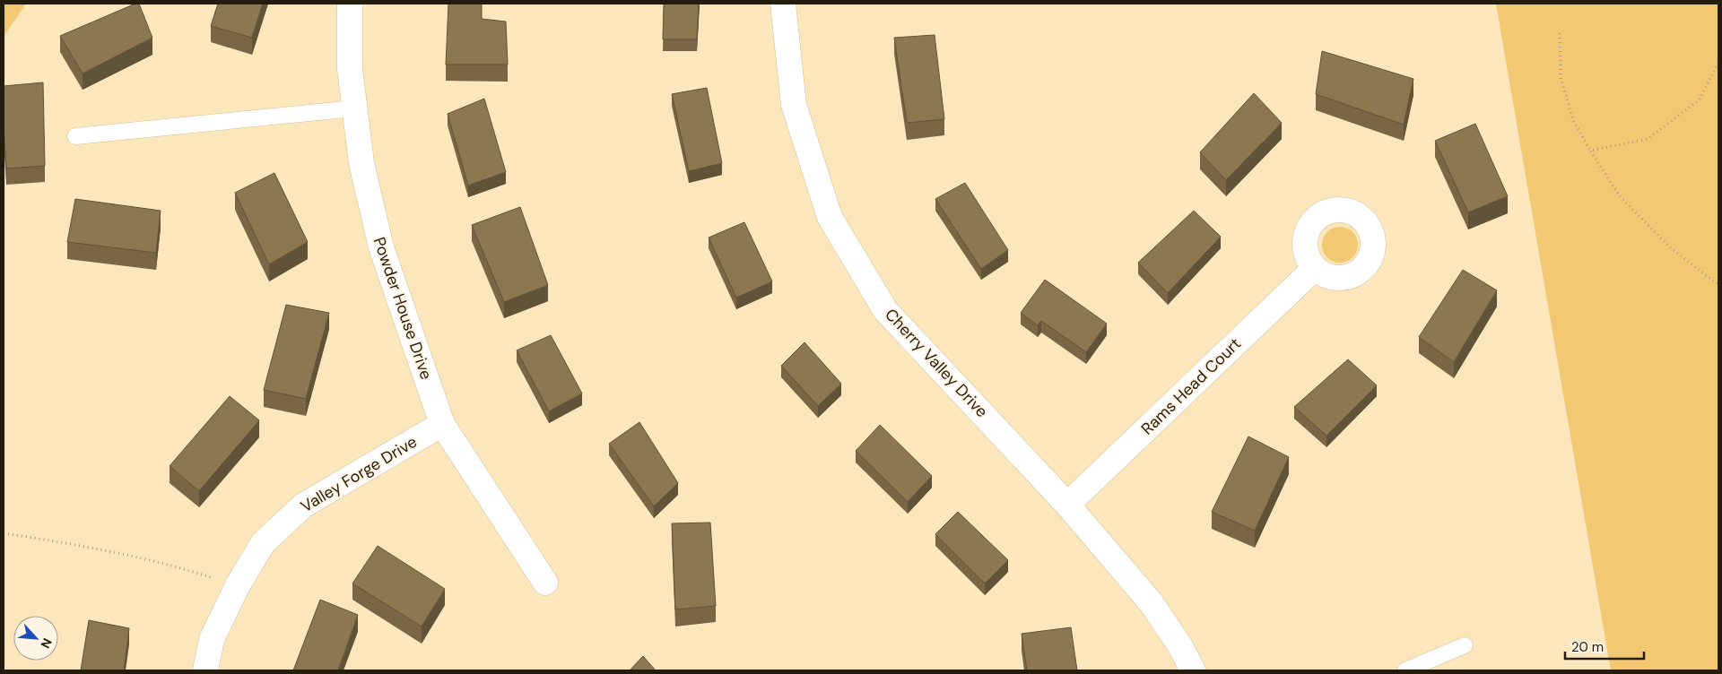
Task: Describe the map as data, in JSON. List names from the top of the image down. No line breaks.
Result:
{"streets":{"street":["Powder House Drive","Cherry Valley Drive","Rams Head Court","Valley Forge Drive"]},"crossings":[["Powder House Drive","Valley Forge Drive"],["Cherry Valley Drive","Rams Head Court"]],"scale_bar":"20 m","north":"bottom right"}
